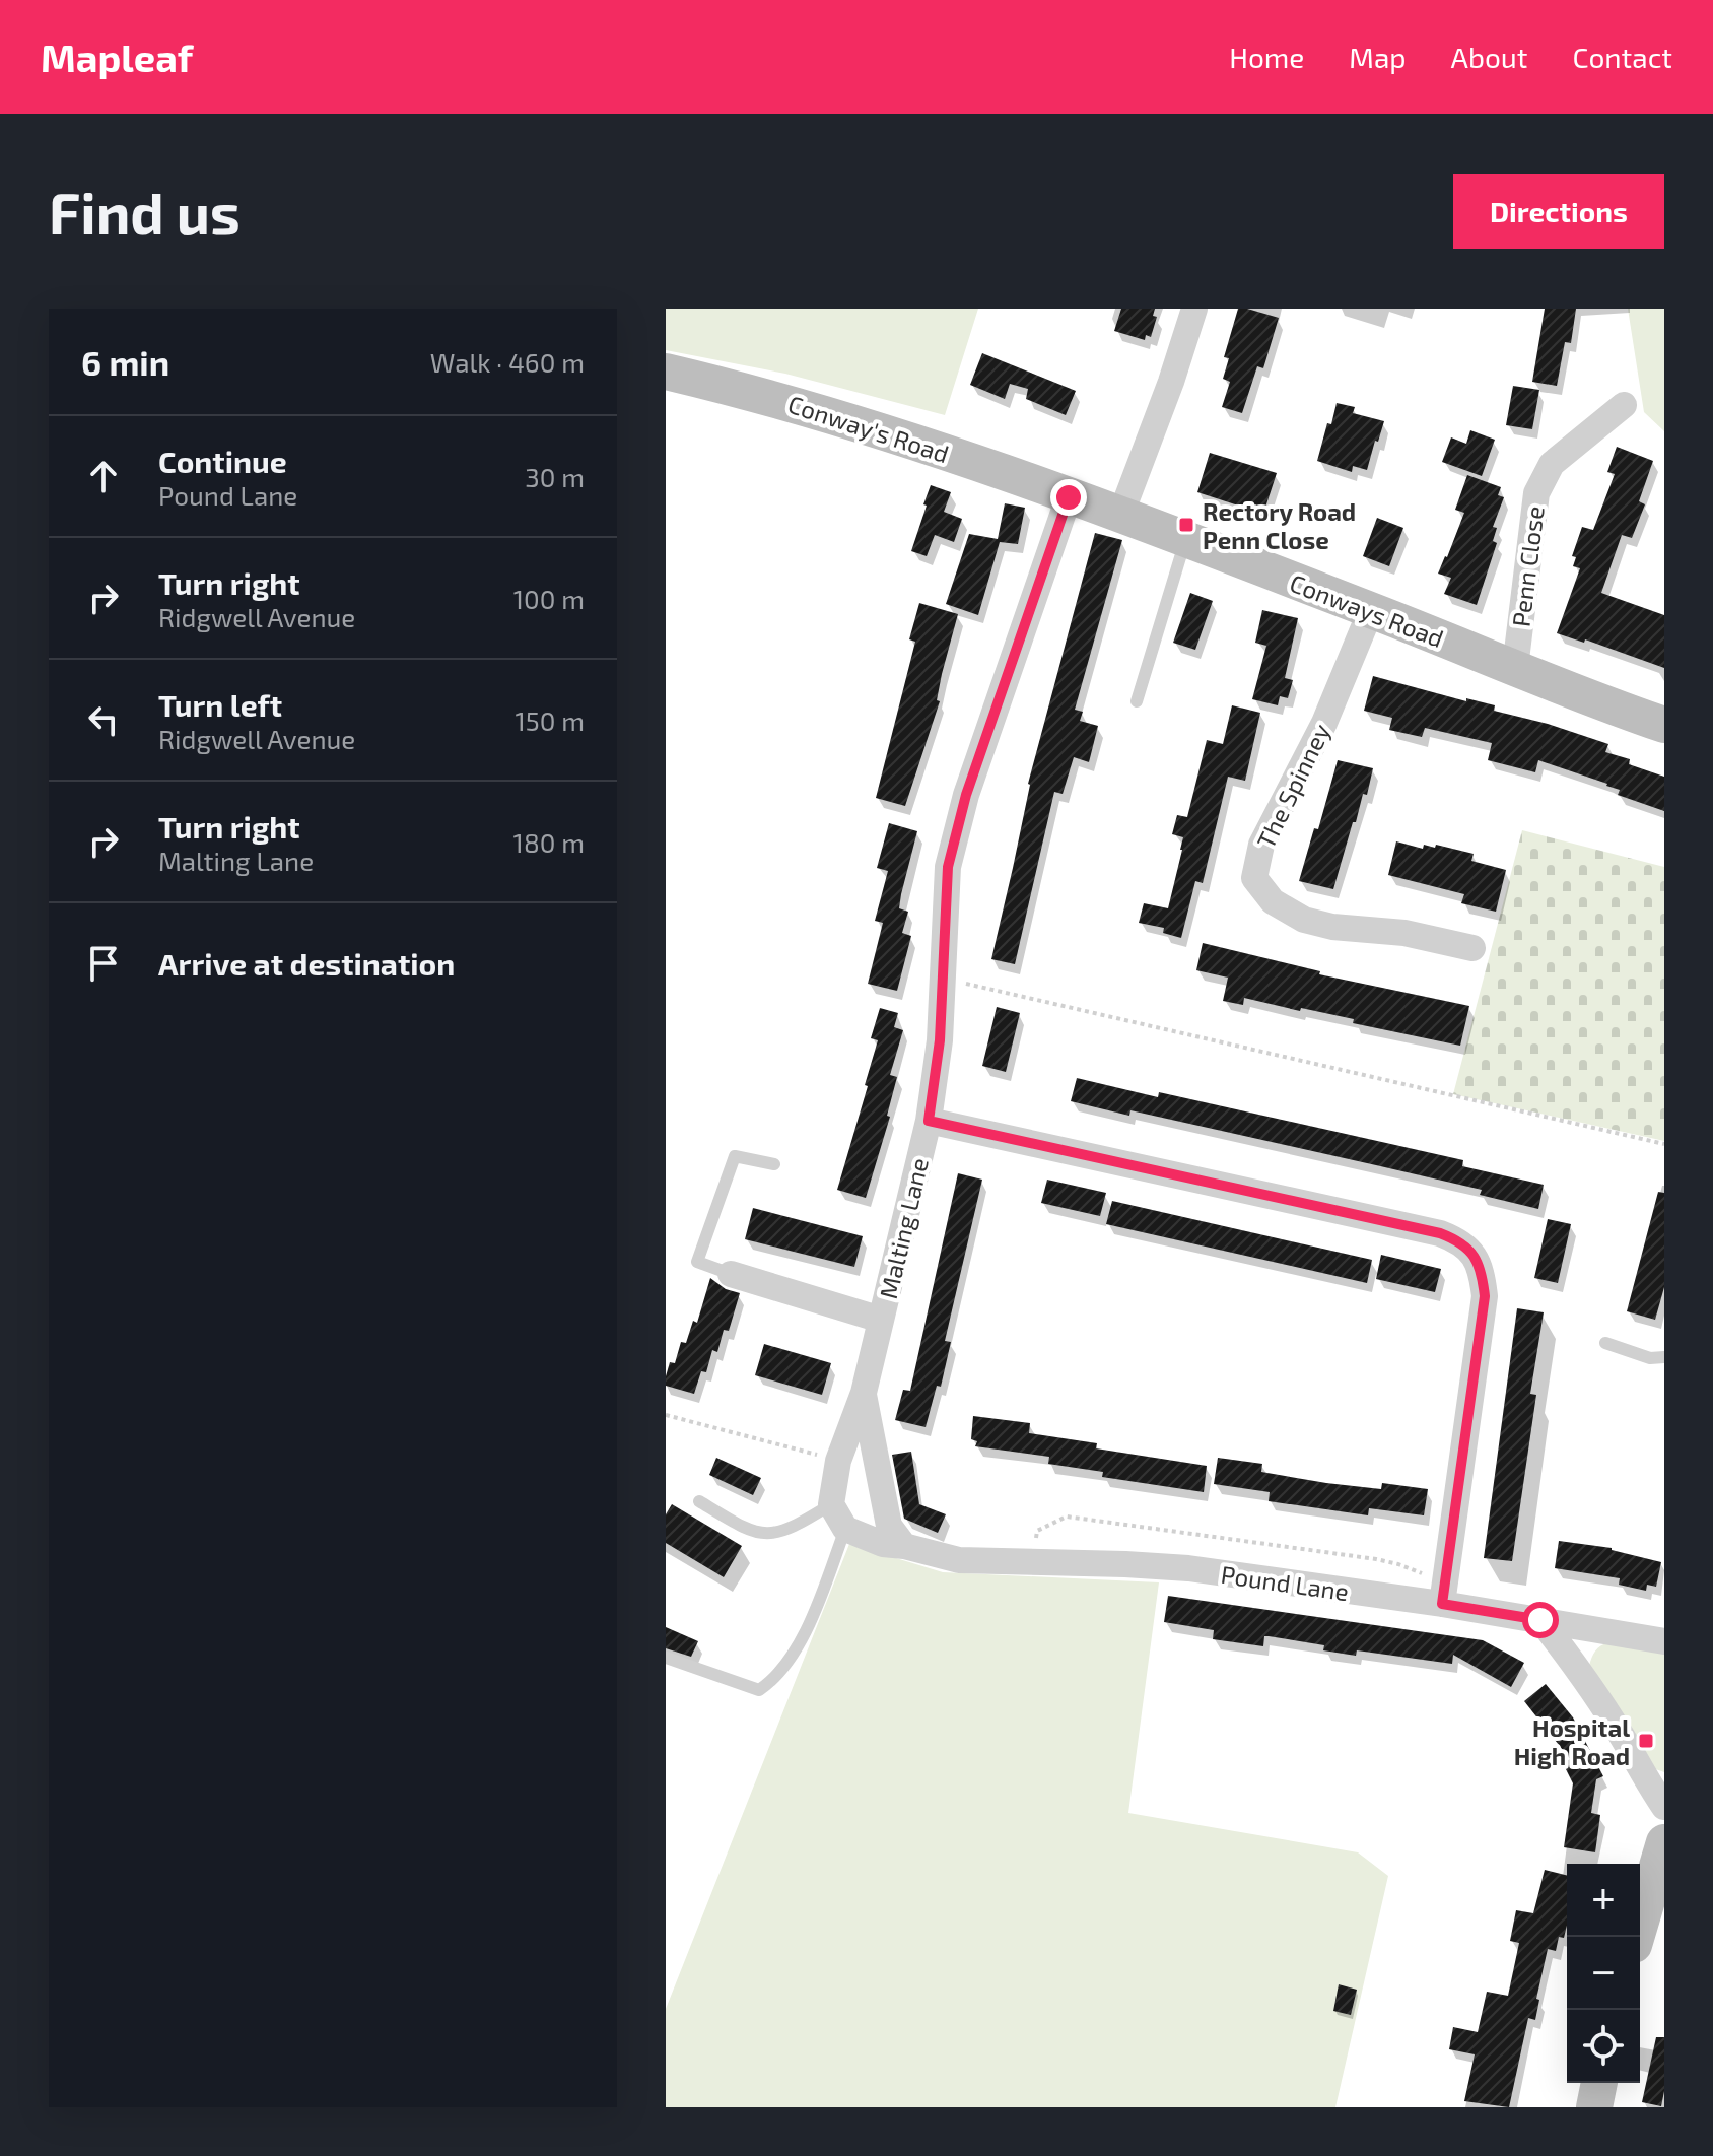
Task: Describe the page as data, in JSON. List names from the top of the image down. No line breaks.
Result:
{"streets":{"main road":["Conway's Road","Conways Road"],"street":["Penn Close","The Spinney","Malting Lane","Pound Lane"]},"crossings":[["Conway's Road","Conways Road"],["Conway's Road","Malting Lane"],["Penn Close","Conways Road"],["Conways Road","The Spinney"],["Conways Road","Malting Lane"],["Malting Lane","Pound Lane"]],"places":{"transit":["Rectory Road Penn Close","Hospital High Road"]},"page":{"header":"Mapleaf","nav":["Home","Map","About","Contact"],"buttons":"Directions","title":"Find us","heading":["6 min","Walk · 460 m"],"list":[["Continue","Pound Lane","30 m"],["Turn right","Ridgwell Avenue","100 m"],["Turn left","Ridgwell Avenue","150 m"],["Turn right","Malting Lane","180 m"],"Arrive at destination"],"map_buttons":["+","−"]}}
